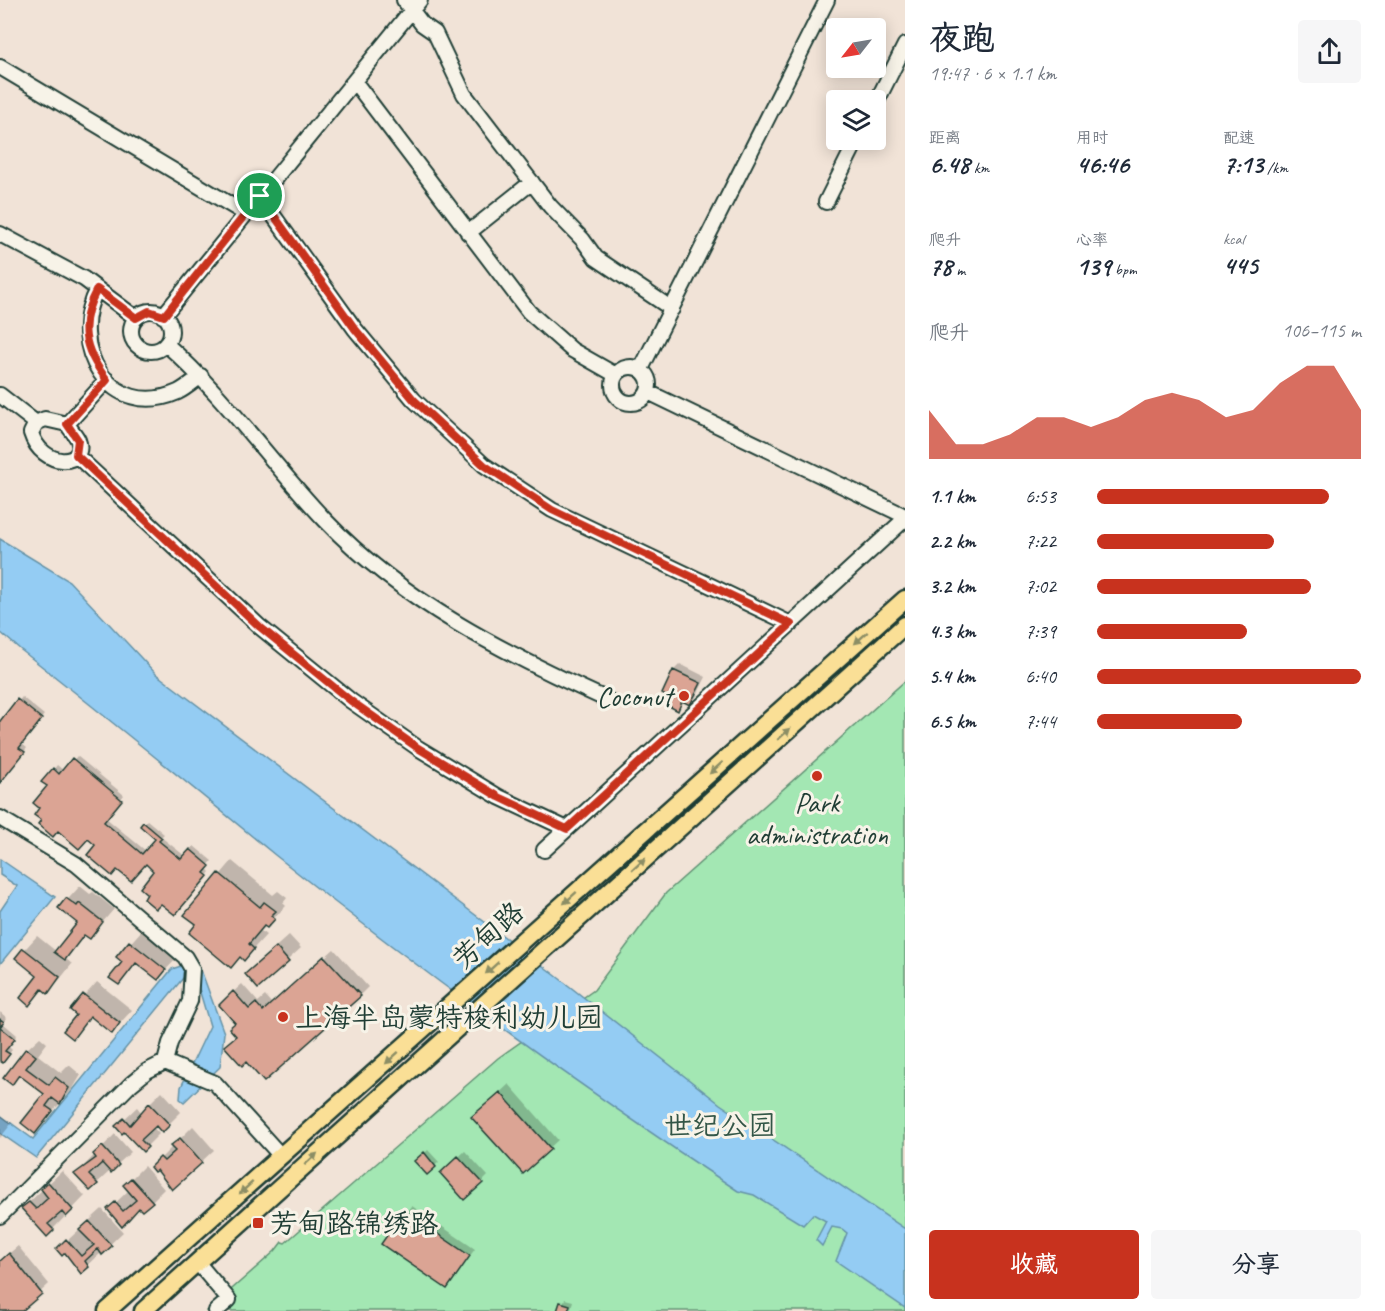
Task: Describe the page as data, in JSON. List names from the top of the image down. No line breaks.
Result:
{"streets":{"main road":["芳甸路"]},"parks":["世纪公园"],"places":{"other":["Coconut","Park administration","上海半岛蒙特梭利幼儿园"],"transit":["芳甸路锦绣路"]},"north":"bottom left","page":{"heading":["夜跑","19:47 · 6 × 1.1 km"],"stats":[["距离","6.48 km"],["用时","46:46"],["配速","7:13 /km"],["爬升","78 m"],["心率","139 bpm"],["kcal","445"]],"chart":["爬升","106–115 m"],"list":[{"name":"1.1 km","note":"6:53"},{"name":"2.2 km","note":"7:22"},{"name":"3.2 km","note":"7:02"},{"name":"4.3 km","note":"7:39"},{"name":"5.4 km","note":"6:40"},{"name":"6.5 km","note":"7:44"}],"buttons":["收藏","分享"]}}
